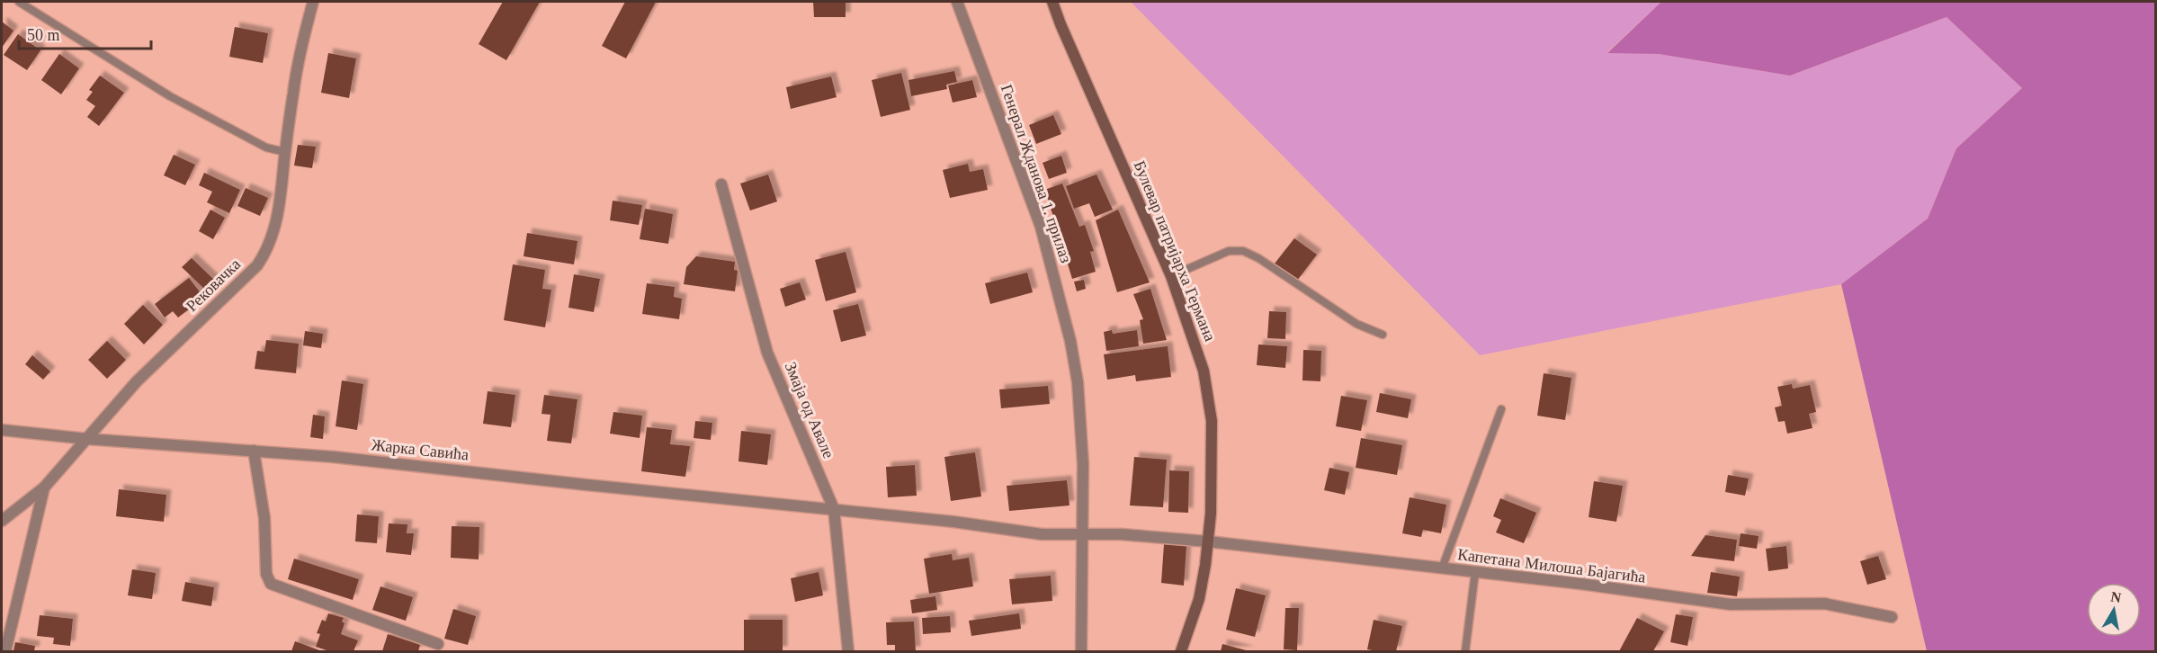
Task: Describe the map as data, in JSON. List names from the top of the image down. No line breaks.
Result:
{"streets":{"main road":["Булевар патријарха Германа"],"street":["Генерал Жданова 1. прилаз","Рековачка","Змаја од Авале","Жарка Савића","Капетана Милоша Бајагића"]},"crossings":[["Генерал Жданова 1. прилаз","Жарка Савића"],["Генерал Жданова 1. прилаз","Капетана Милоша Бајагића"],["Булевар патријарха Германа","Капетана Милоша Бајагића"],["Рековачка","Жарка Савића"],["Змаја од Авале","Жарка Савића"],["Жарка Савића","Капетана Милоша Бајагића"]],"scale_bar":"50 m","north":"top"}
